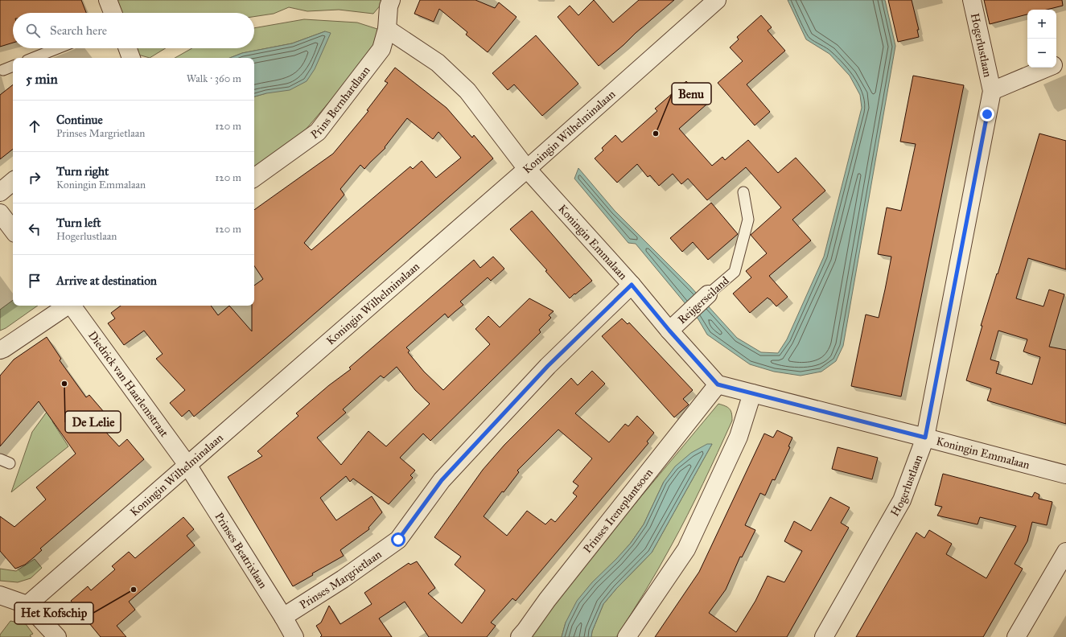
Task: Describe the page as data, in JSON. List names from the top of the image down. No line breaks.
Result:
{"streets":{"street":["Hogerlustlaan","Prins Bernhardlaan","Koningin Wilhelminalaan","Koningin Emmalaan","Reijgerseiland","Diedrick van Haarlemstraat","Prinses Ireneplantsoen","Prinses Beatrixlaan","Prinses Margrietlaan"]},"crossings":[["Hogerlustlaan","Koningin Emmalaan"],["Prins Bernhardlaan","Koningin Emmalaan"],["Koningin Wilhelminalaan","Koningin Emmalaan"],["Koningin Wilhelminalaan","Diedrick van Haarlemstraat"],["Koningin Wilhelminalaan","Prinses Beatrixlaan"],["Koningin Emmalaan","Reijgerseiland"],["Koningin Emmalaan","Prinses Ireneplantsoen"],["Koningin Emmalaan","Prinses Margrietlaan"],["Diedrick van Haarlemstraat","Prinses Beatrixlaan"],["Prinses Beatrixlaan","Prinses Margrietlaan"]],"places":["Benu","De Lelie","Het Kofschip"],"page":{"map_buttons":["+","−"],"search":"Search here","heading":["5 min","Walk · 360 m"],"list":[["Continue","Prinses Margrietlaan","120 m"],["Turn right","Koningin Emmalaan","120 m"],["Turn left","Hogerlustlaan","120 m"],"Arrive at destination"]}}
